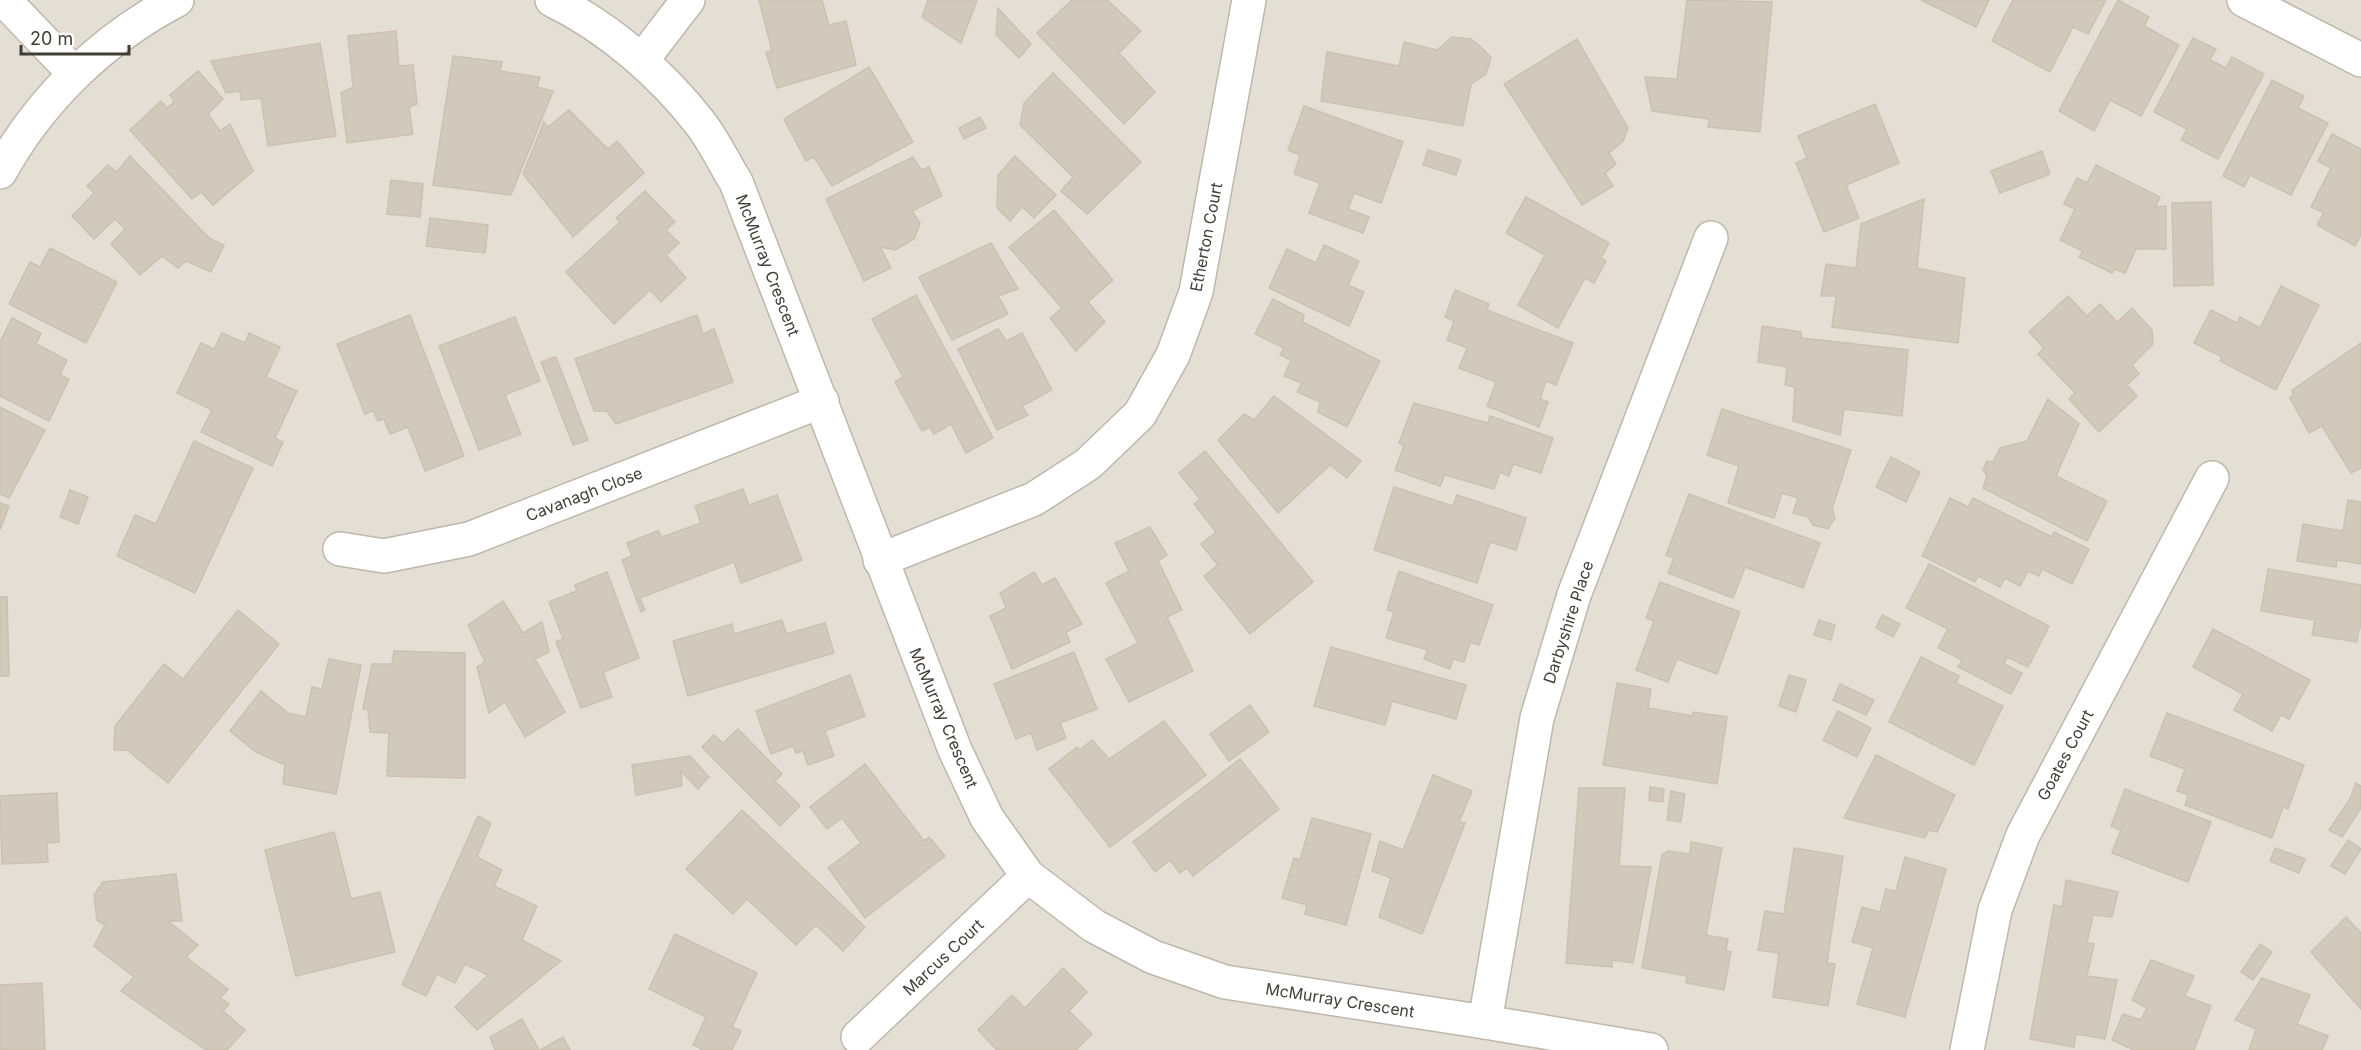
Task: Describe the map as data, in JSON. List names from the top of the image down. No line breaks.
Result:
{"streets":{"street":["Etherton Court","McMurray Crescent","Cavanagh Close","Darbyshire Place","Goates Court","Marcus Court"]},"crossings":[["Etherton Court","McMurray Crescent"],["McMurray Crescent","Cavanagh Close"],["McMurray Crescent","Darbyshire Place"],["McMurray Crescent","Marcus Court"]],"scale_bar":"20 m"}
